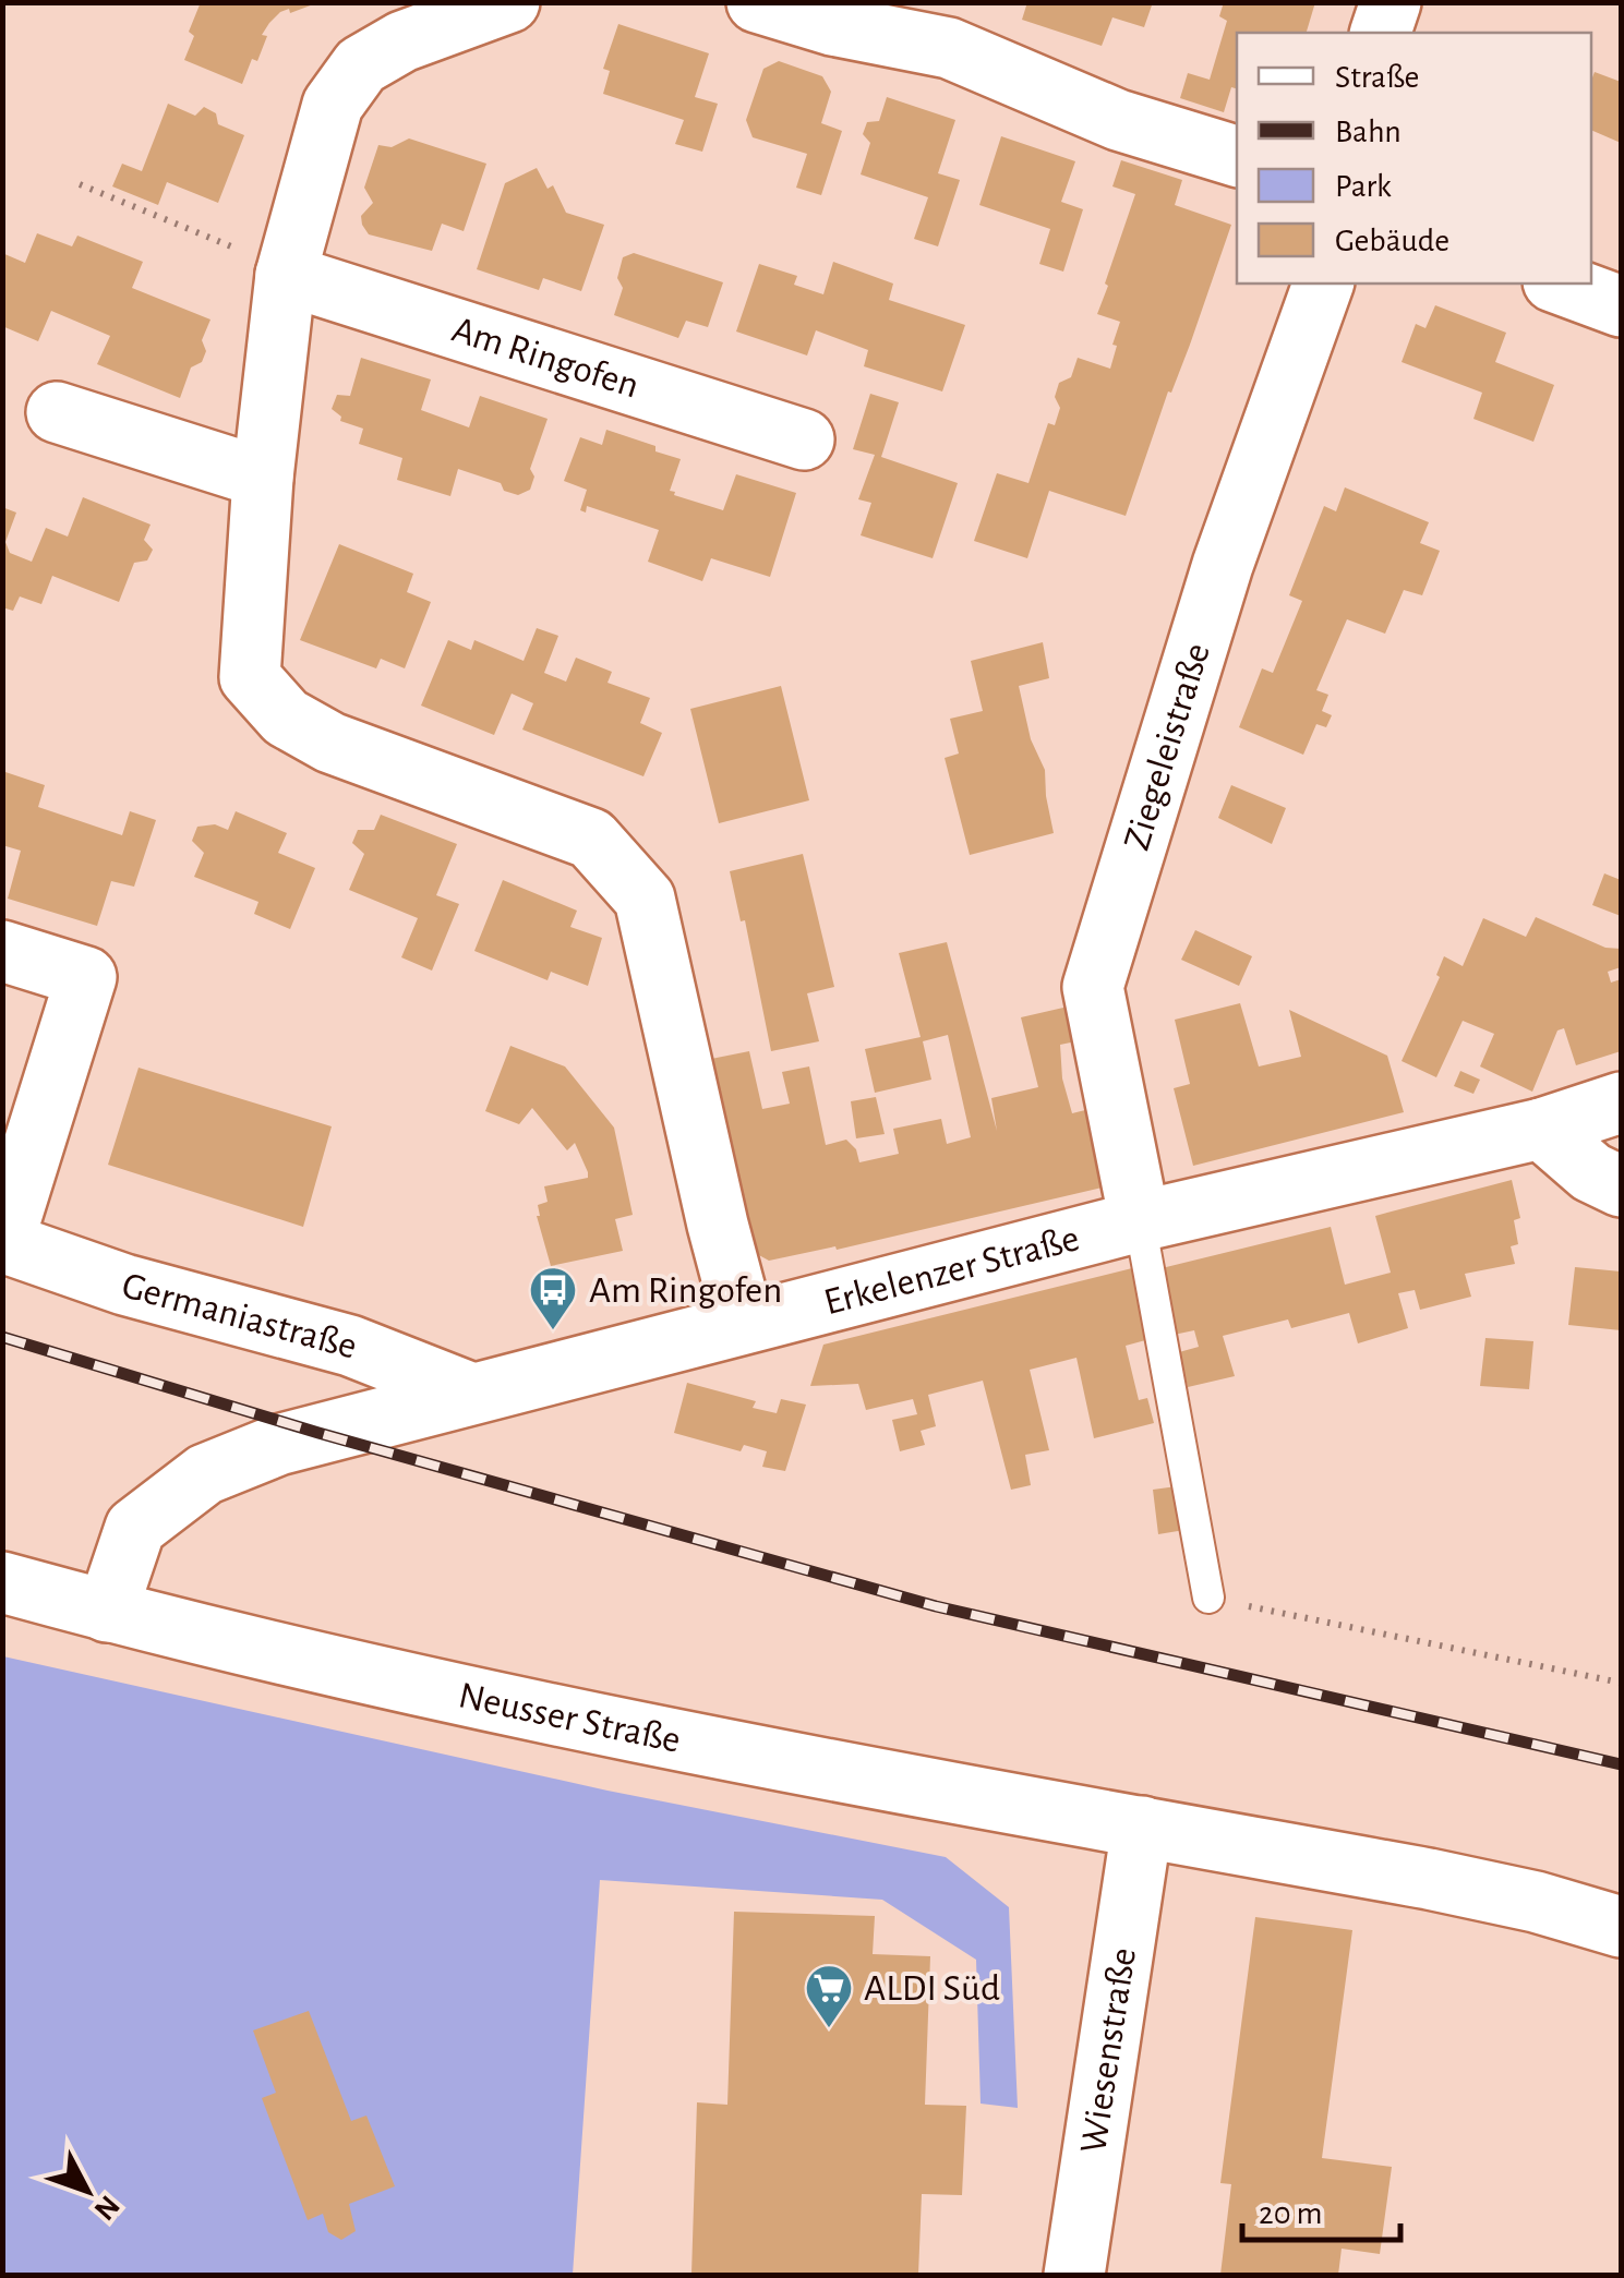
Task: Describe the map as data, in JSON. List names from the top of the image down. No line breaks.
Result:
{"streets":{"street":["Am Ringofen","Ziegeleistraße","Erkelenzer Straße","Germaniastraße","Neusser Straße","Wiesenstraße"]},"crossings":[["Ziegeleistraße","Erkelenzer Straße"],["Erkelenzer Straße","Germaniastraße"],["Erkelenzer Straße","Neusser Straße"],["Neusser Straße","Wiesenstraße"]],"places":{"bus stop":["Am Ringofen"],"supermarket":["ALDI Süd"]},"legend":["Straße","Bahn","Park","Gebäude"],"scale_bar":"20 m","north":"bottom right"}
